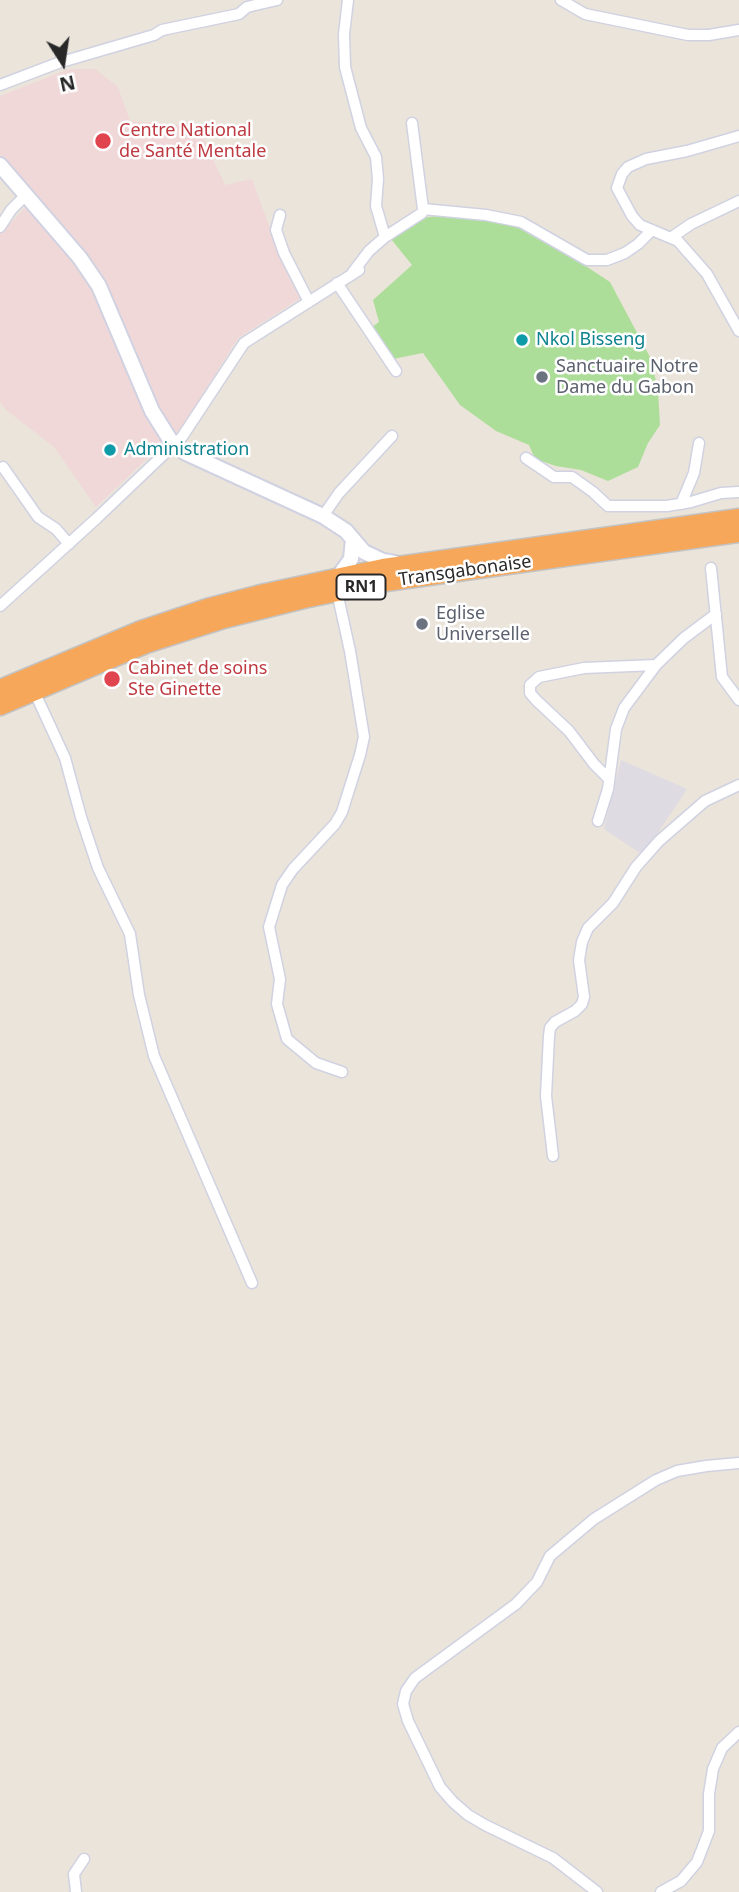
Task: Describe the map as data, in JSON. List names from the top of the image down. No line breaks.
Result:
{"streets":{"highway":["Transgabonaise","RN1"]},"places":["Centre National de Santé Mentale","Nkol Bisseng","Sanctuaire Notre Dame du Gabon","Administration","Eglise Universelle","Cabinet de soins Ste Ginette"],"north":"bottom"}
